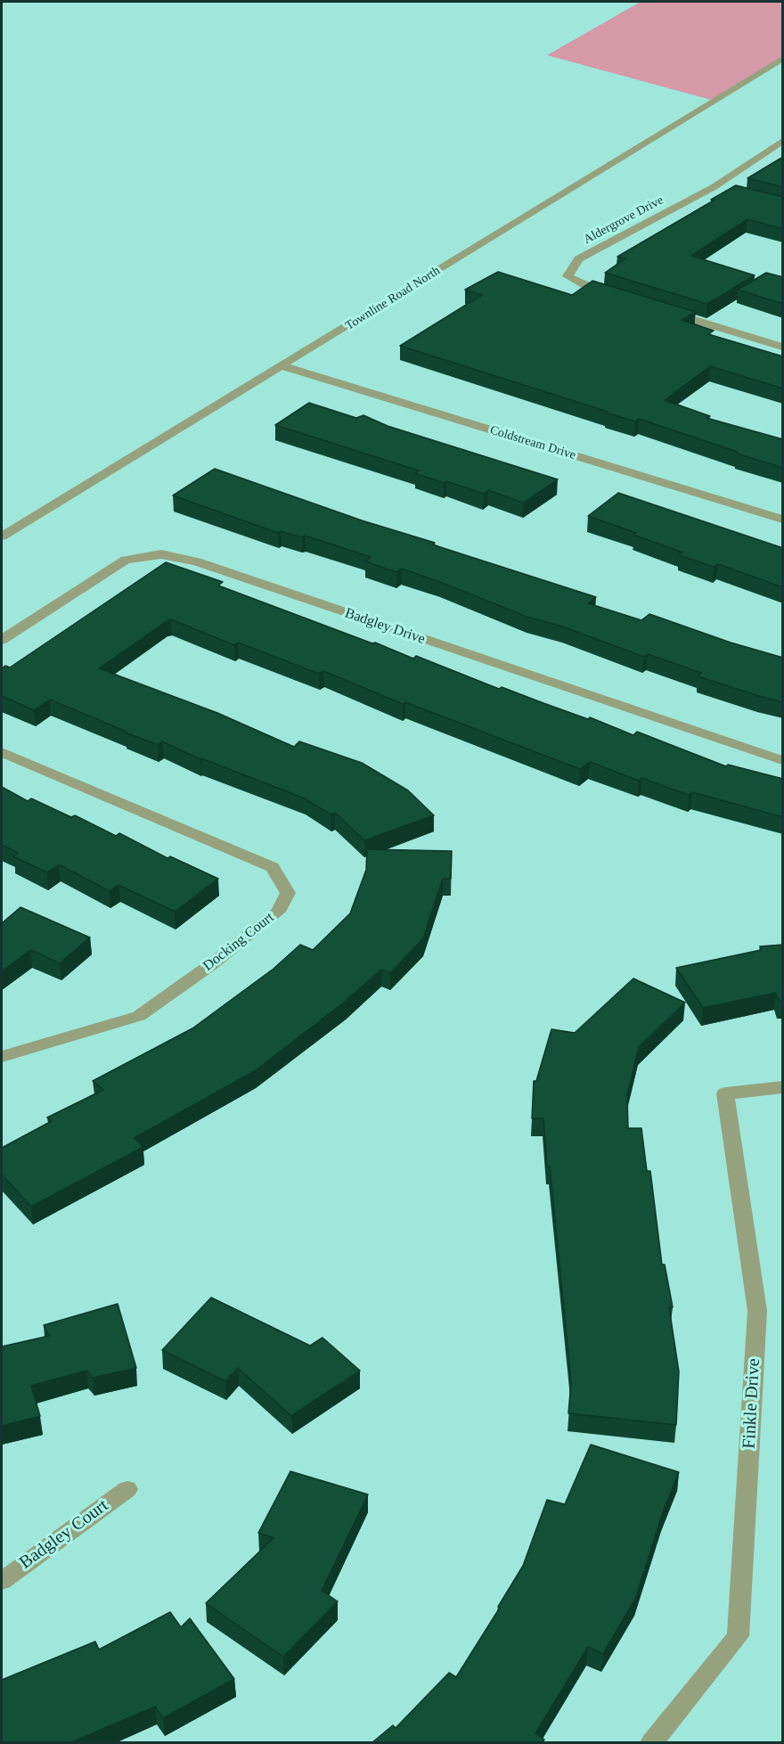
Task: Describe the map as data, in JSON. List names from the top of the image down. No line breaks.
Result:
{"streets":{"street":["Aldergrove Drive","Townline Road North","Coldstream Drive","Badgley Drive","Docking Court","Finkle Drive","Badgley Court"]},"crossings":[["Townline Road North","Coldstream Drive"]]}
